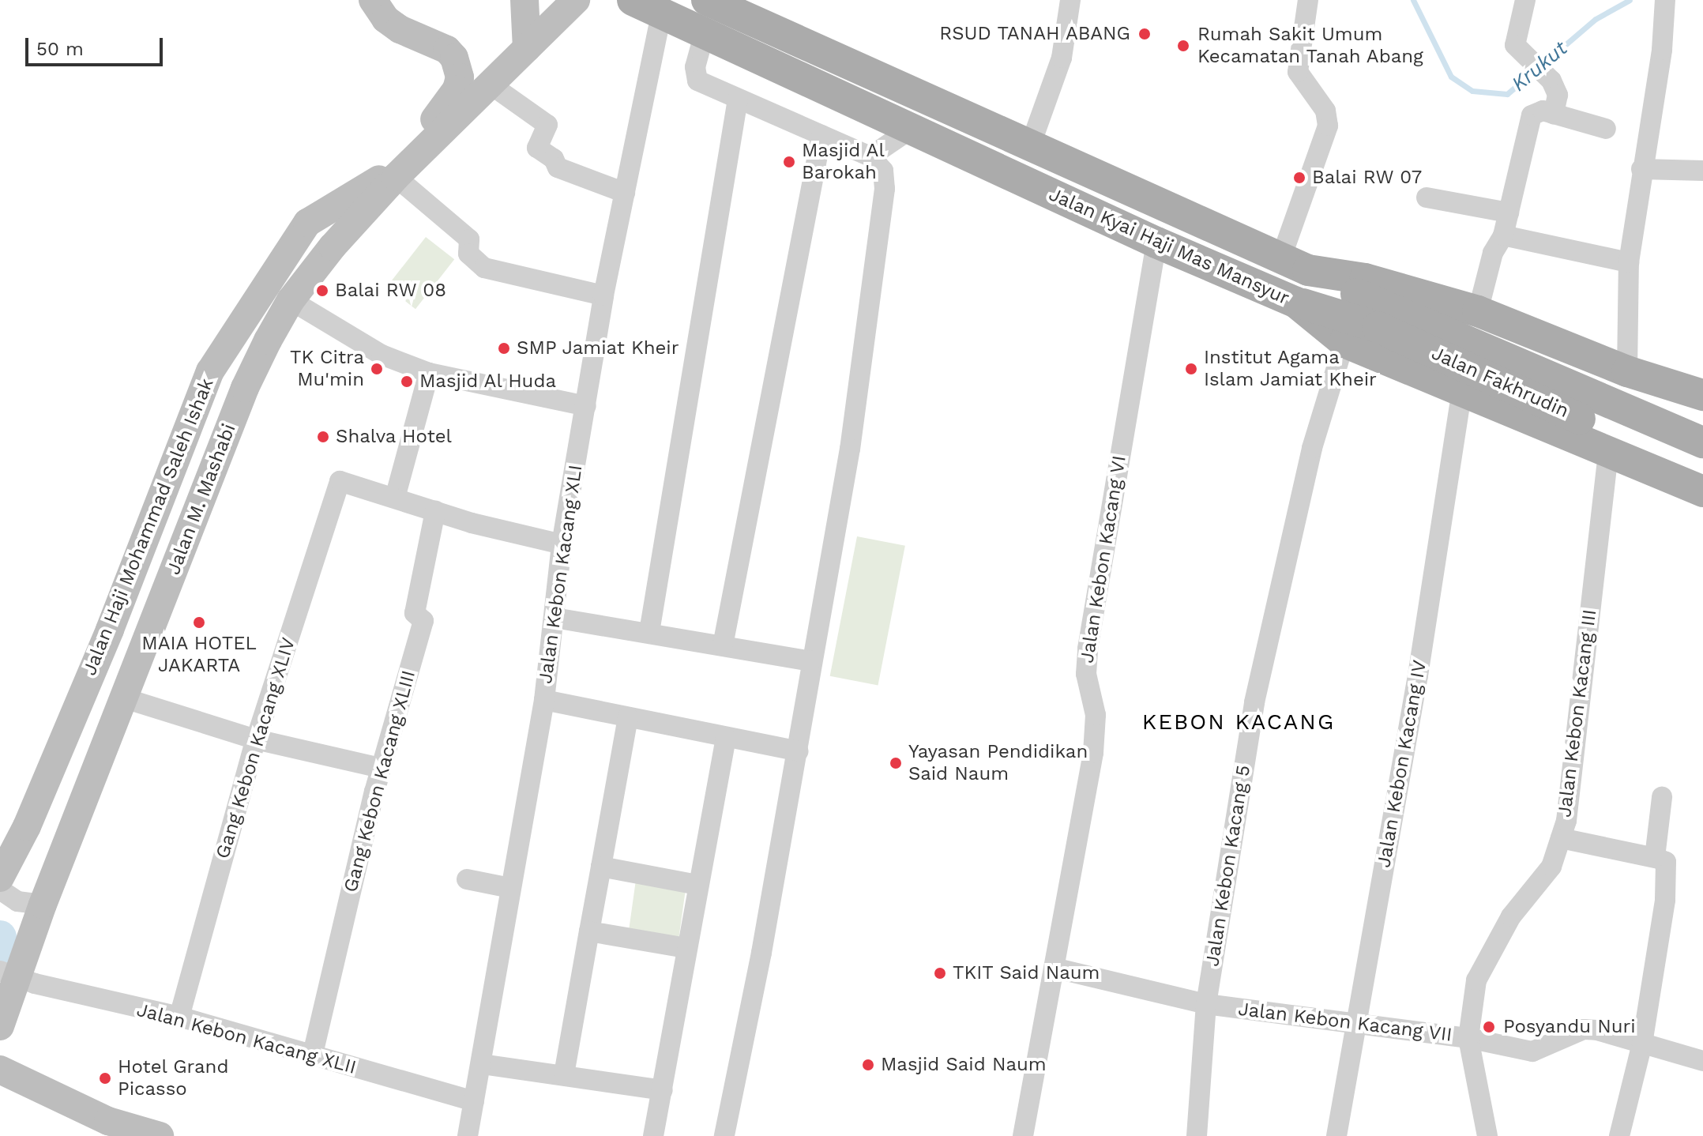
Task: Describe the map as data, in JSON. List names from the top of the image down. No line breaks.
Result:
{"streets":{"main road":["Jalan Kyai Haji Mas Mansyur","Jalan Fakhrudin"],"street":["Jalan M. Mashabi","Jalan Haji Mohammad Saleh Ishak","Jalan Kebon Kacang VI","Jalan Kebon Kacang XLI","Jalan Kebon Kacang III","Gang Kebon Kacang XLIV","Jalan Kebon Kacang IV","Gang Kebon Kacang XLIII","Jalan Kebon Kacang 5","Jalan Kebon Kacang VII","Jalan Kebon Kacang XLII"]},"crossings":[["Jalan Kyai Haji Mas Mansyur","Jalan Fakhrudin"],["Jalan Kyai Haji Mas Mansyur","Jalan Kebon Kacang VI"],["Jalan Kyai Haji Mas Mansyur","Jalan Kebon Kacang XLI"],["Jalan Kyai Haji Mas Mansyur","Jalan Kebon Kacang III"],["Jalan Kyai Haji Mas Mansyur","Jalan Kebon Kacang IV"],["Jalan Kyai Haji Mas Mansyur","Jalan Kebon Kacang 5"],["Jalan M. Mashabi","Jalan Kebon Kacang XLII"],["Jalan Kebon Kacang VI","Jalan Kebon Kacang VII"],["Jalan Kebon Kacang XLI","Jalan Kebon Kacang XLII"],["Jalan Kebon Kacang III","Jalan Kebon Kacang VII"],["Gang Kebon Kacang XLIV","Jalan Kebon Kacang XLII"],["Jalan Kebon Kacang IV","Jalan Kebon Kacang VII"],["Gang Kebon Kacang XLIII","Jalan Kebon Kacang XLII"],["Jalan Kebon Kacang 5","Jalan Kebon Kacang VII"]],"districts":["KEBON KACANG"],"water":["Krukut"],"places":["RSUD TANAH ABANG","Rumah Sakit Umum Kecamatan Tanah Abang","Masjid Al Barokah","Balai RW 07","Balai RW 08","SMP Jamiat Kheir","TK Citra Mu'min","Institut Agama Islam Jamiat Kheir","Masjid Al Huda","Shalva Hotel","MAIA HOTEL JAKARTA","Yayasan Pendidikan Said Naum","TKIT Said Naum","Posyandu Nuri","Masjid Said Naum","Hotel Grand Picasso"],"scale_bar":"50 m"}
